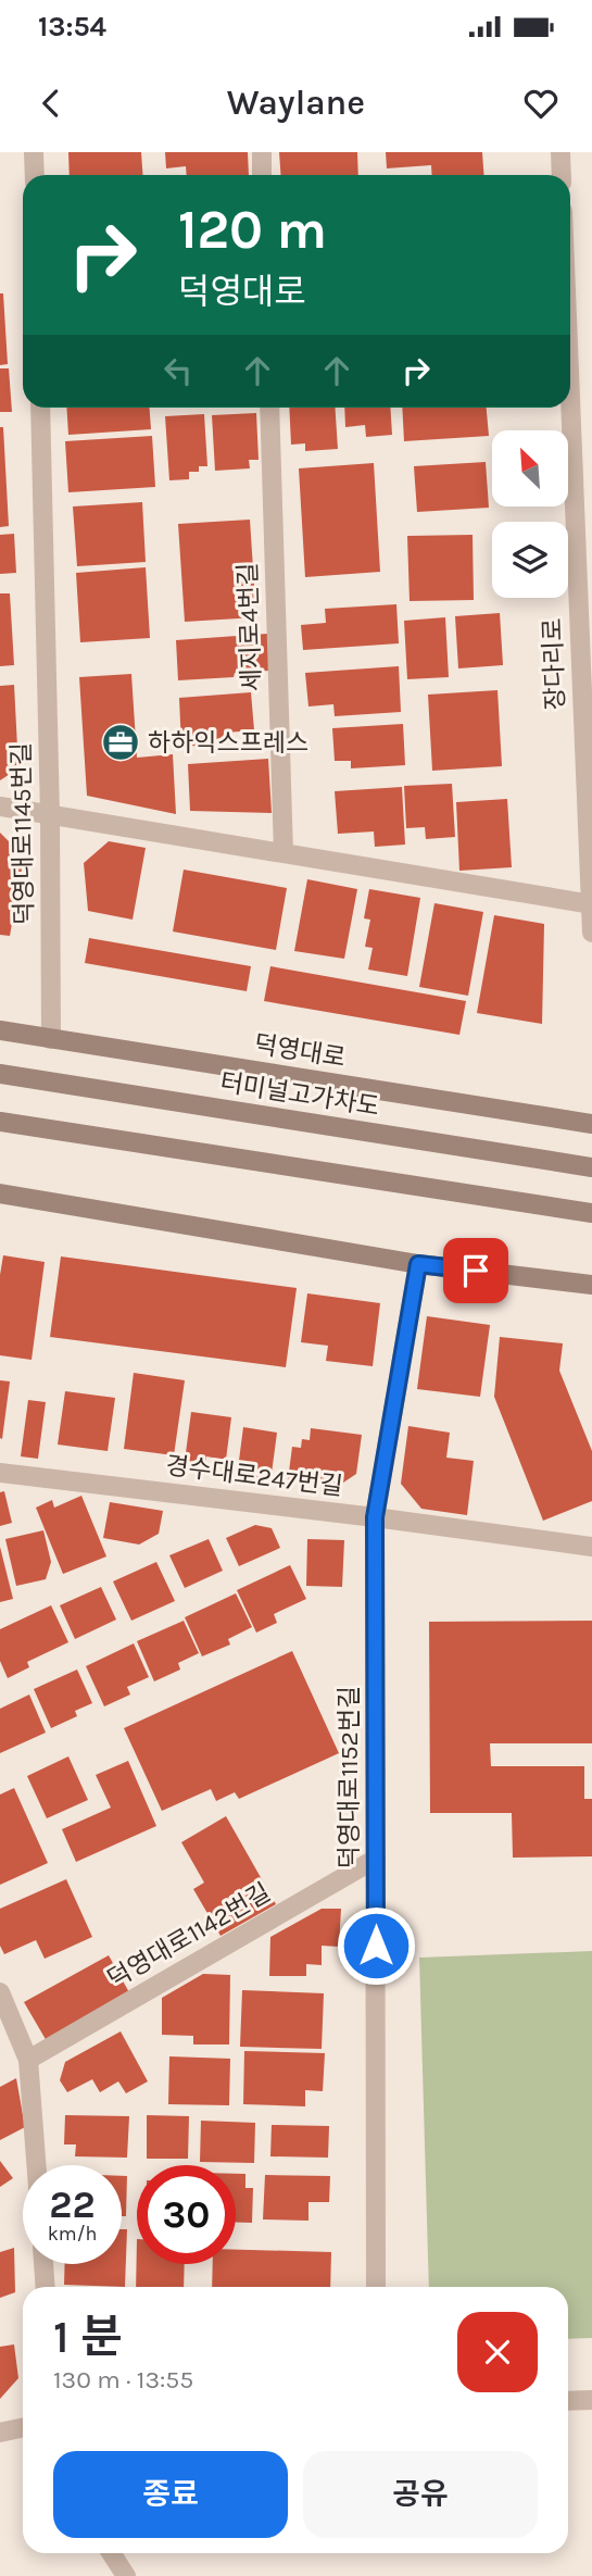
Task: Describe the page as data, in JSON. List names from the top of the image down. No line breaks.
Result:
{"streets":{"main road":["덕영대로","터미널고가차도"],"street":["세지로4번길","장다리로","덕영대로1145번길","경수대로247번길","덕영대로1152번길","덕영대로1142번길"]},"crossings":[["덕영대로1145번길","덕영대로"],["경수대로247번길","덕영대로1152번길"],["덕영대로1152번길","덕영대로1142번길"]],"places":{"office":["하하익스프레스"]},"north":"top left","page":{"status":"13:54","header":"Waylane","turn":["120 m","덕영대로"],"speed":"22 km/h","limit":"30","heading":["1 분","130 m · 13:55"],"buttons":["종료","공유"]}}
